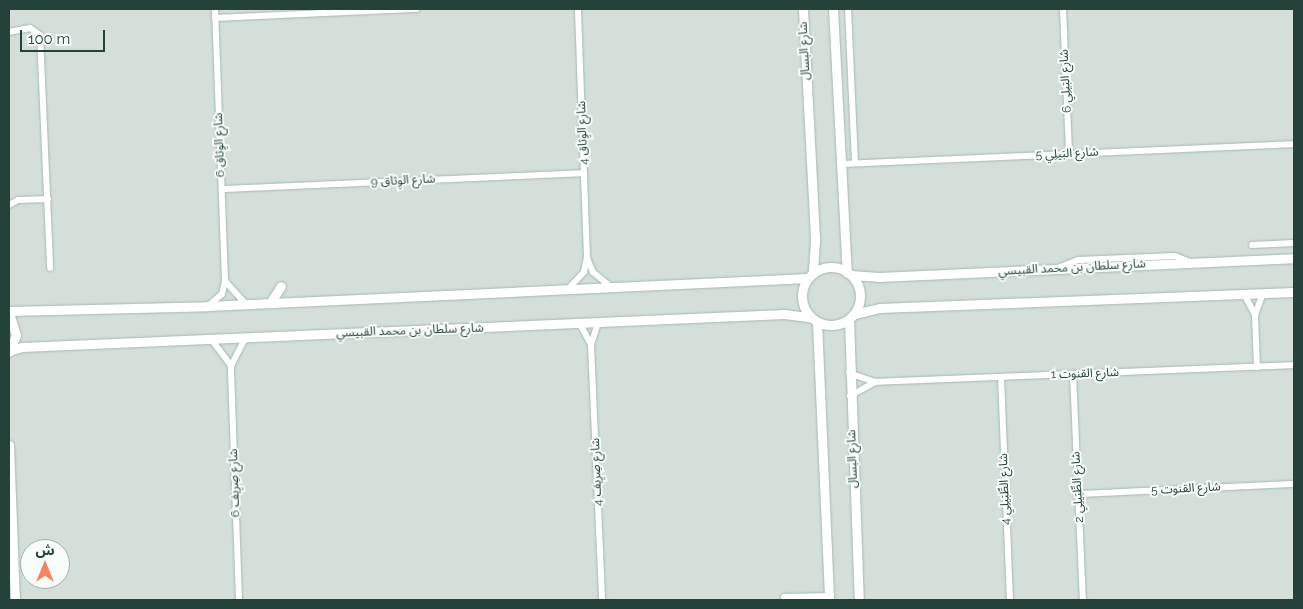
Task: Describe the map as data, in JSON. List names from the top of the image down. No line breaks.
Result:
{"streets":{"main road":["شارع البسال","شارع سلطان بن محمد القبيسي"],"street":["شارع البَيلِي 6","شارع الوِثاق 4","شارع الوِثاق 6","شارع البَيلِي 5","شارع الوِثاق 9","شارع القنوت 1","شارع صِرِيف 4","شارع صِرِيف 6","شارع الطِّبَيلِي 2","شارع الطِّبَيلِي 4","شارع القنوت 5"]},"crossings":[["شارع البسال","شارع سلطان بن محمد القبيسي"],["شارع البسال","شارع القنوت 1"],["شارع البَيلِي 6","شارع البَيلِي 5"],["شارع الوِثاق 4","شارع الوِثاق 9"],["شارع الوِثاق 6","شارع الوِثاق 9"],["شارع سلطان بن محمد القبيسي","شارع صِرِيف 4"],["شارع سلطان بن محمد القبيسي","شارع صِرِيف 6"],["شارع القنوت 1","شارع الطِّبَيلِي 2"],["شارع القنوت 1","شارع الطِّبَيلِي 4"],["شارع الطِّبَيلِي 2","شارع القنوت 5"]],"scale_bar":"100 m","north":"top"}
